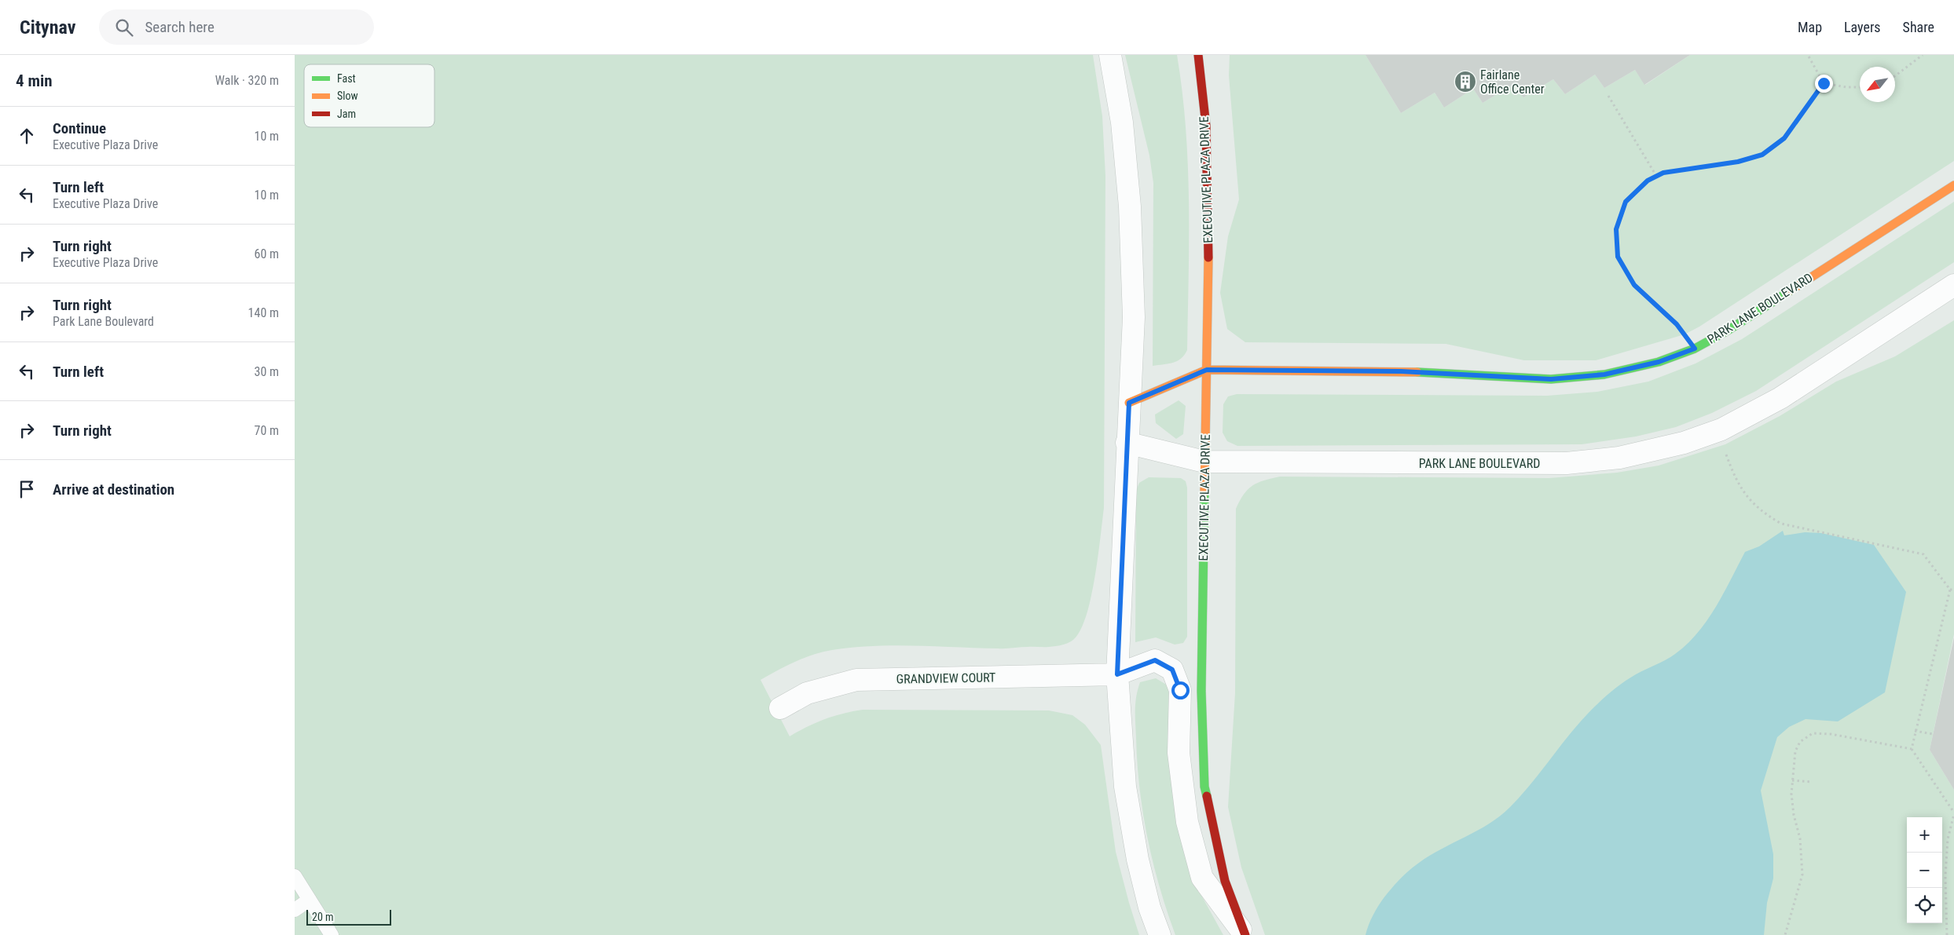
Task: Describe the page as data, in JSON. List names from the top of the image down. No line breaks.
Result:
{"streets":{"street":["EXECUTIVE PLAZA DRIVE","PARK LANE BOULEVARD","GRANDVIEW COURT"]},"crossings":[["EXECUTIVE PLAZA DRIVE","PARK LANE BOULEVARD"],["EXECUTIVE PLAZA DRIVE","GRANDVIEW COURT"]],"places":{"building":["Fairlane Office Center"]},"legend":["Fast","Slow","Jam"],"scale_bar":"20 m","north":"bottom left","page":{"header":"Citynav","search":"Search here","nav":["Map","Layers","Share"],"heading":["4 min","Walk · 320 m"],"list":[["Continue","Executive Plaza Drive","10 m"],["Turn left","Executive Plaza Drive","10 m"],["Turn right","Executive Plaza Drive","60 m"],["Turn right","Park Lane Boulevard","140 m"],["Turn left","30 m"],["Turn right","70 m"],"Arrive at destination"],"map_buttons":["+","−"],"scale":"20 m"}}
